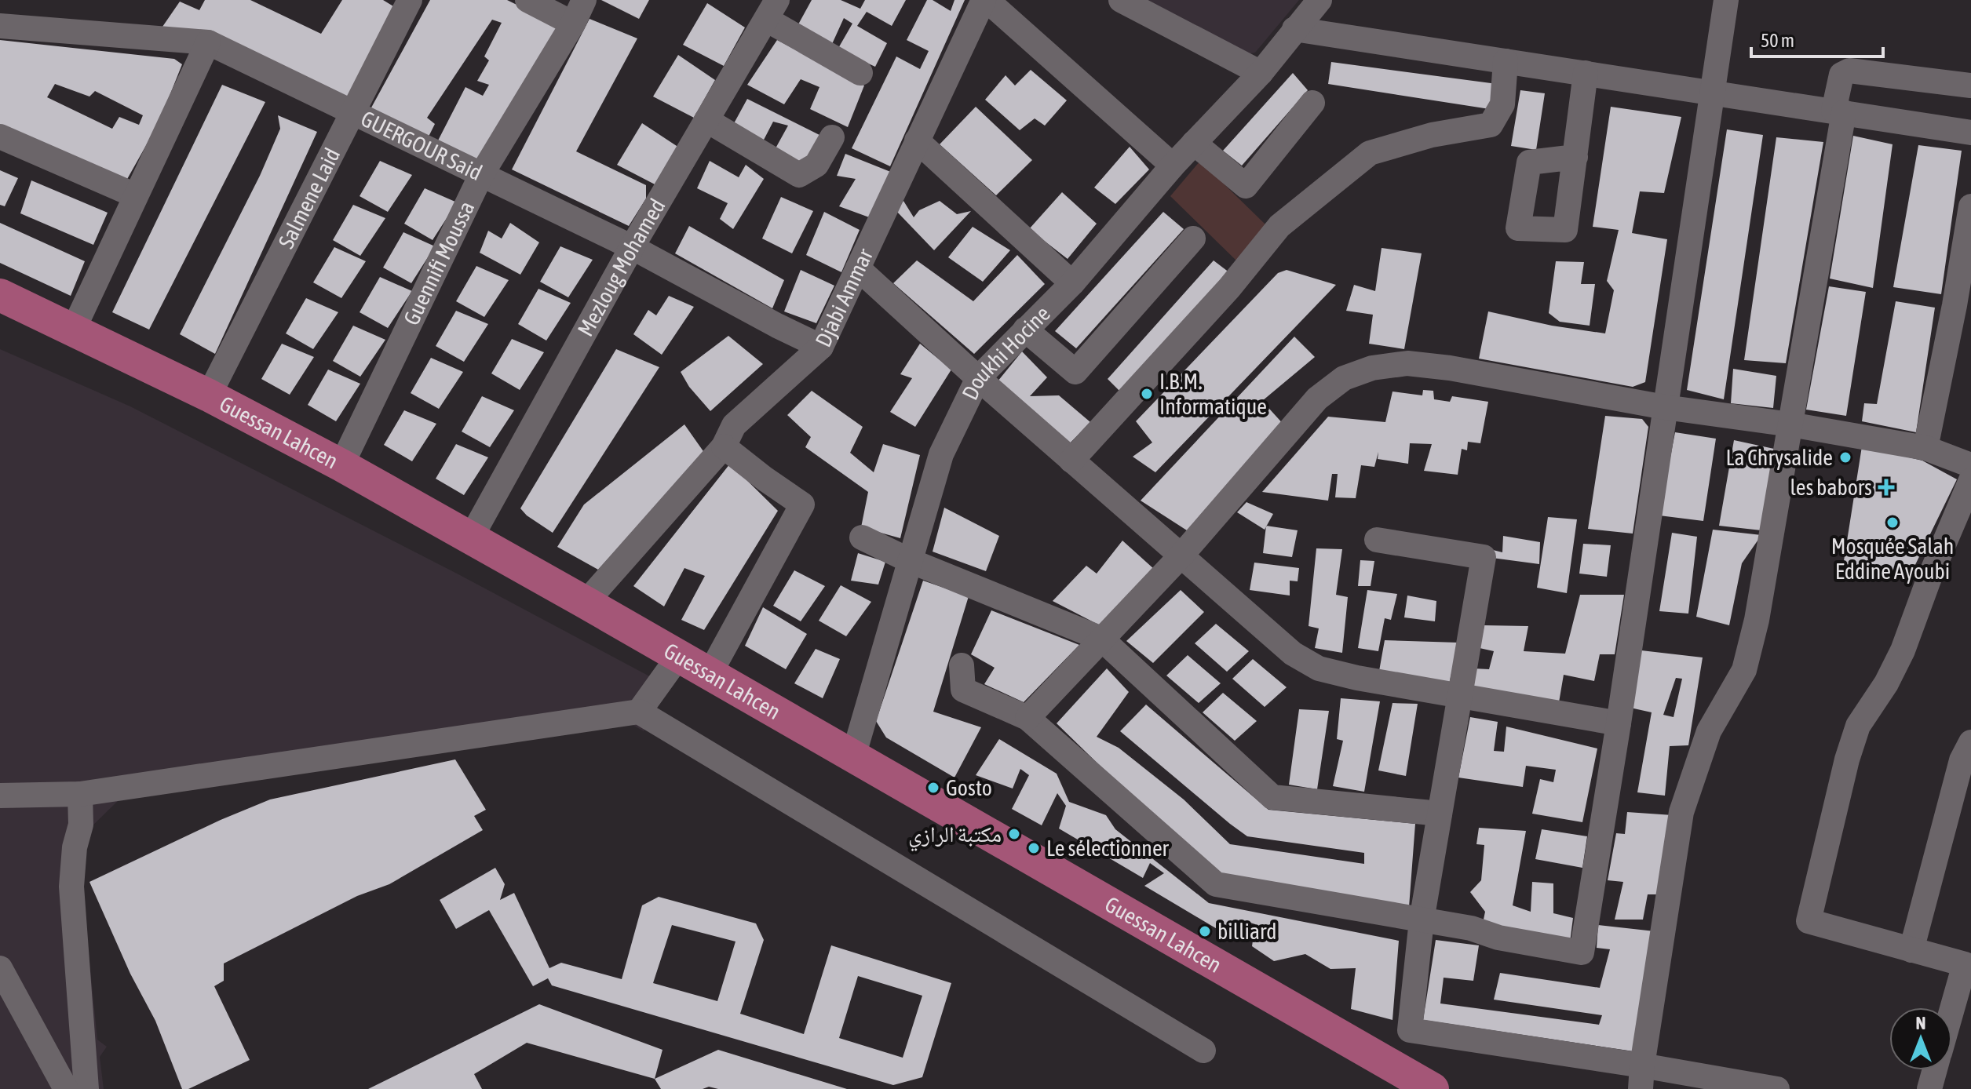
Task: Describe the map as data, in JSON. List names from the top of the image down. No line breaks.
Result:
{"streets":{"main road":["Guessan Lahcen"],"street":["GUERGOUR Said","Salmene Laid","Guennifi Moussa","Mezloug Mohamed","Djabi Ammar","Doukhi Hocine"]},"crossings":[["GUERGOUR Said","Salmene Laid"],["GUERGOUR Said","Guennifi Moussa"],["GUERGOUR Said","Mezloug Mohamed"],["GUERGOUR Said","Djabi Ammar"],["Salmene Laid","Guessan Lahcen"],["Guennifi Moussa","Guessan Lahcen"],["Mezloug Mohamed","Guessan Lahcen"],["Djabi Ammar","Guessan Lahcen"],["Doukhi Hocine","Guessan Lahcen"]],"places":{"other":["I.B.M. Informatique","La Chrysalide","Mosquée Salah Eddine Ayoubi","Gosto","مكتبة الرازي","Le sélectionner","billiard"],"health":["les babors"]},"scale_bar":"50 m","north":"top"}
